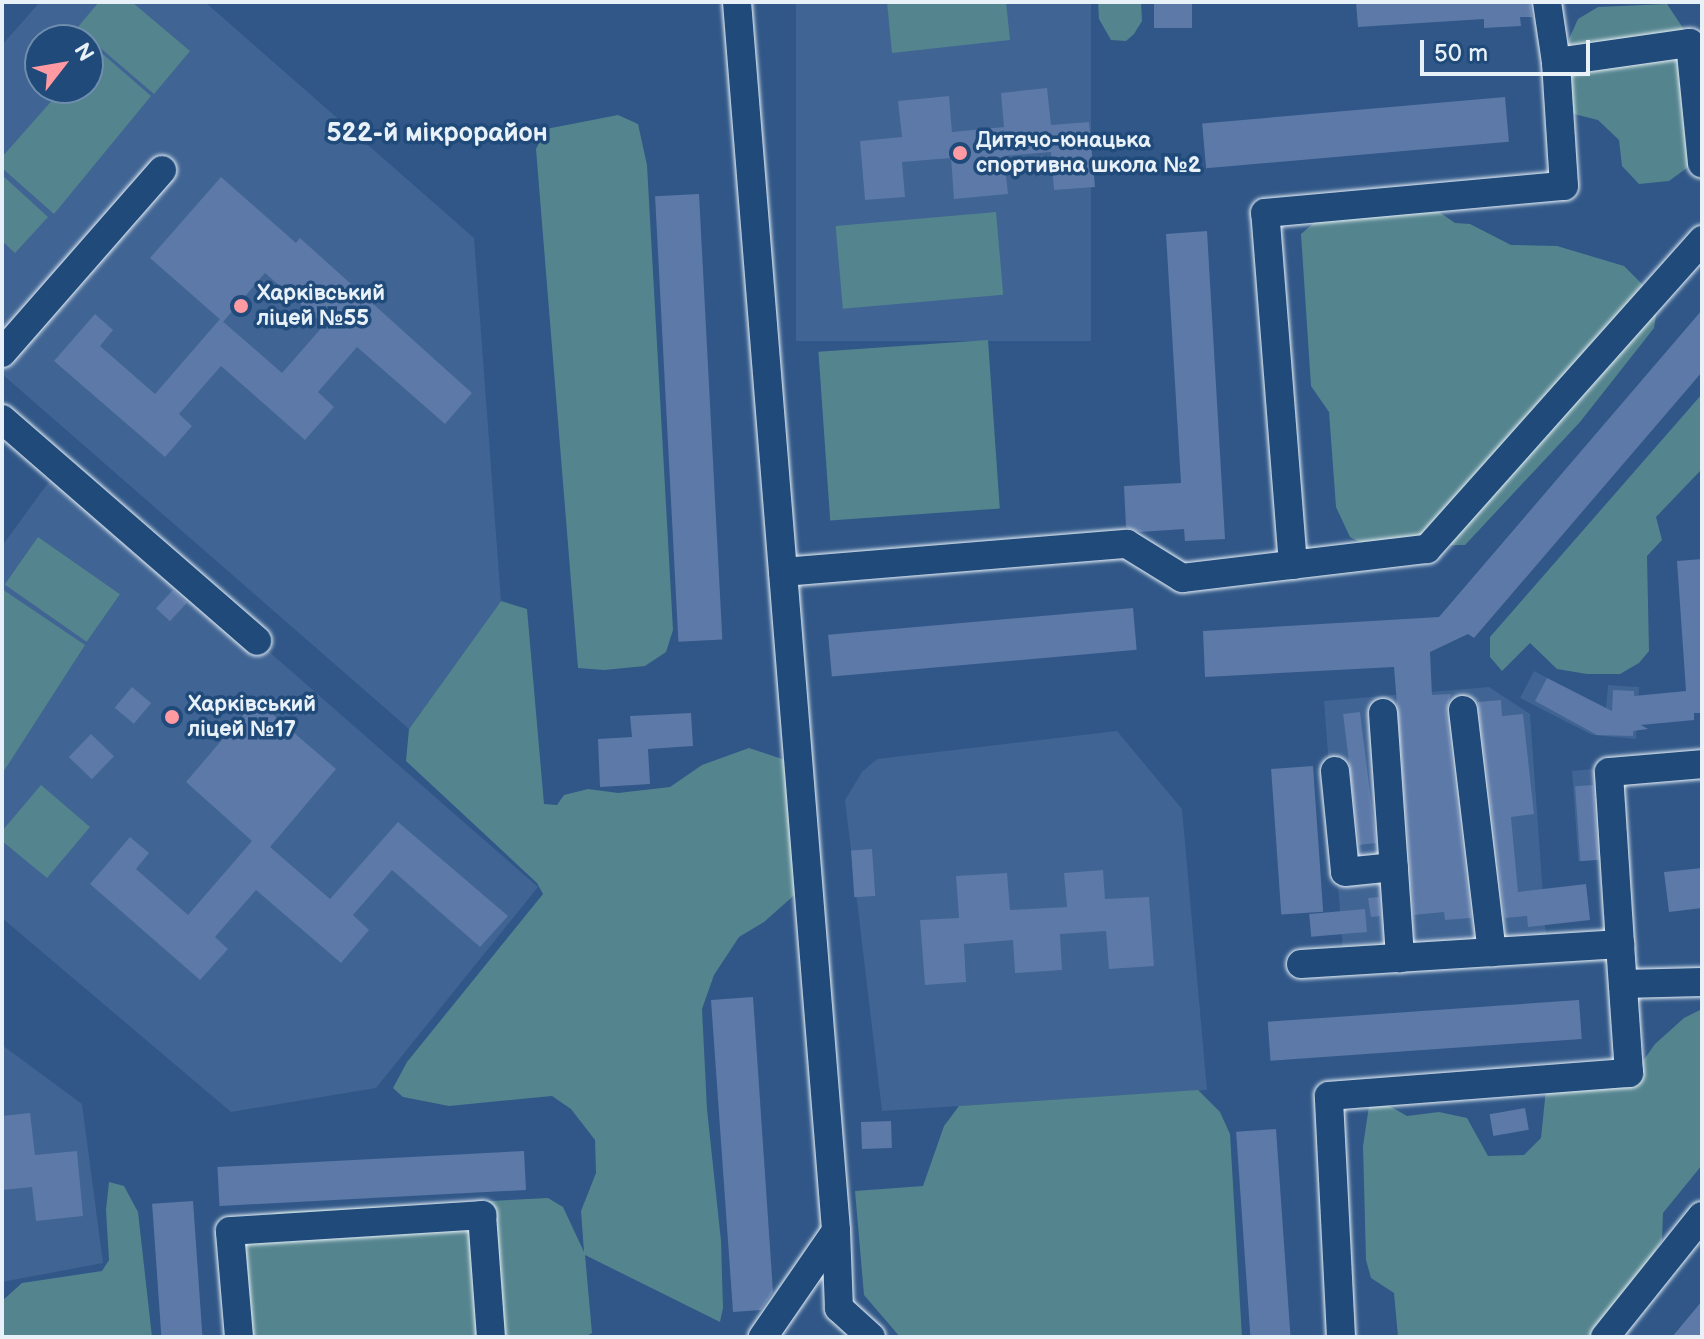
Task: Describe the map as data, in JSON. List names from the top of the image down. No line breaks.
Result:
{"districts":["522-й мікрорайон"],"places":["Дитячо-юнацька спортивна школа №2","Харківський ліцей №55","Харківський ліцей №17"],"scale_bar":"50 m","north":"top right"}
